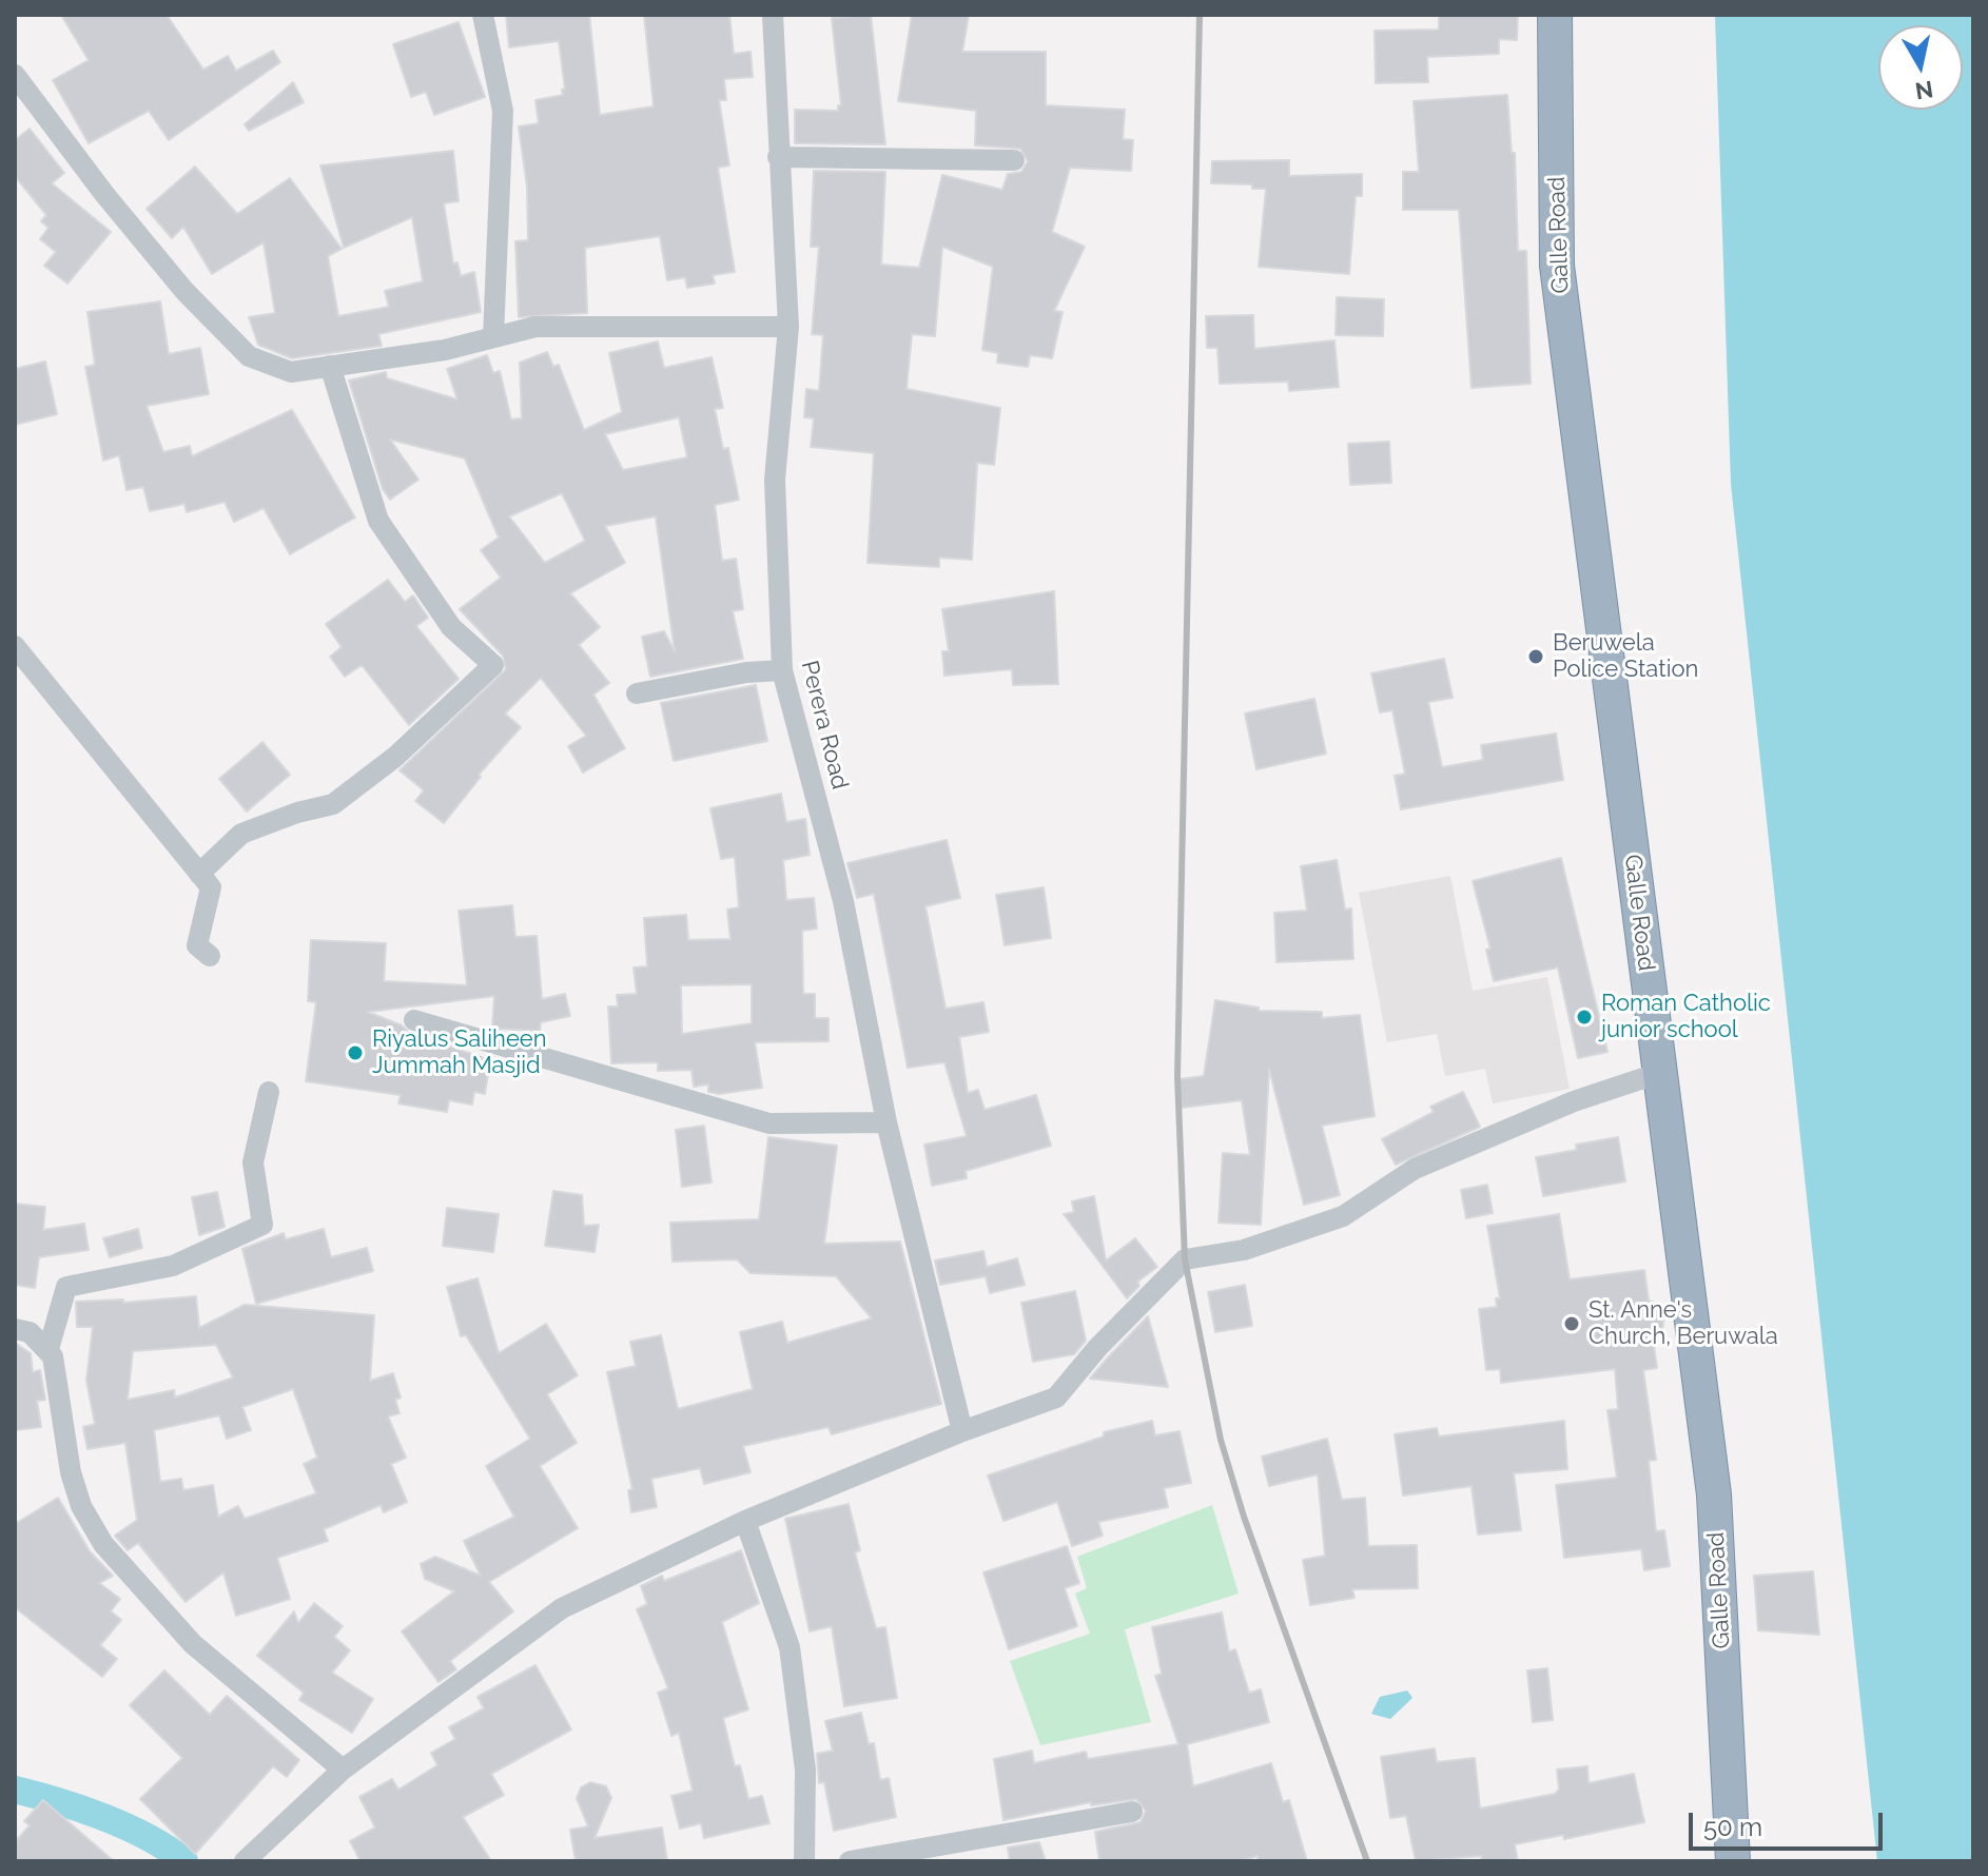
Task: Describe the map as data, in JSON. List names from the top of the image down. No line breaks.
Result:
{"streets":{"highway":["Galle Road"],"street":["Perera Road"]},"places":["Beruwela Police Station","Roman Catholic junior school","Riyalus Saliheen Jummah Masjid","St. Anne's Church, Beruwala"],"scale_bar":"50 m","north":"bottom"}
